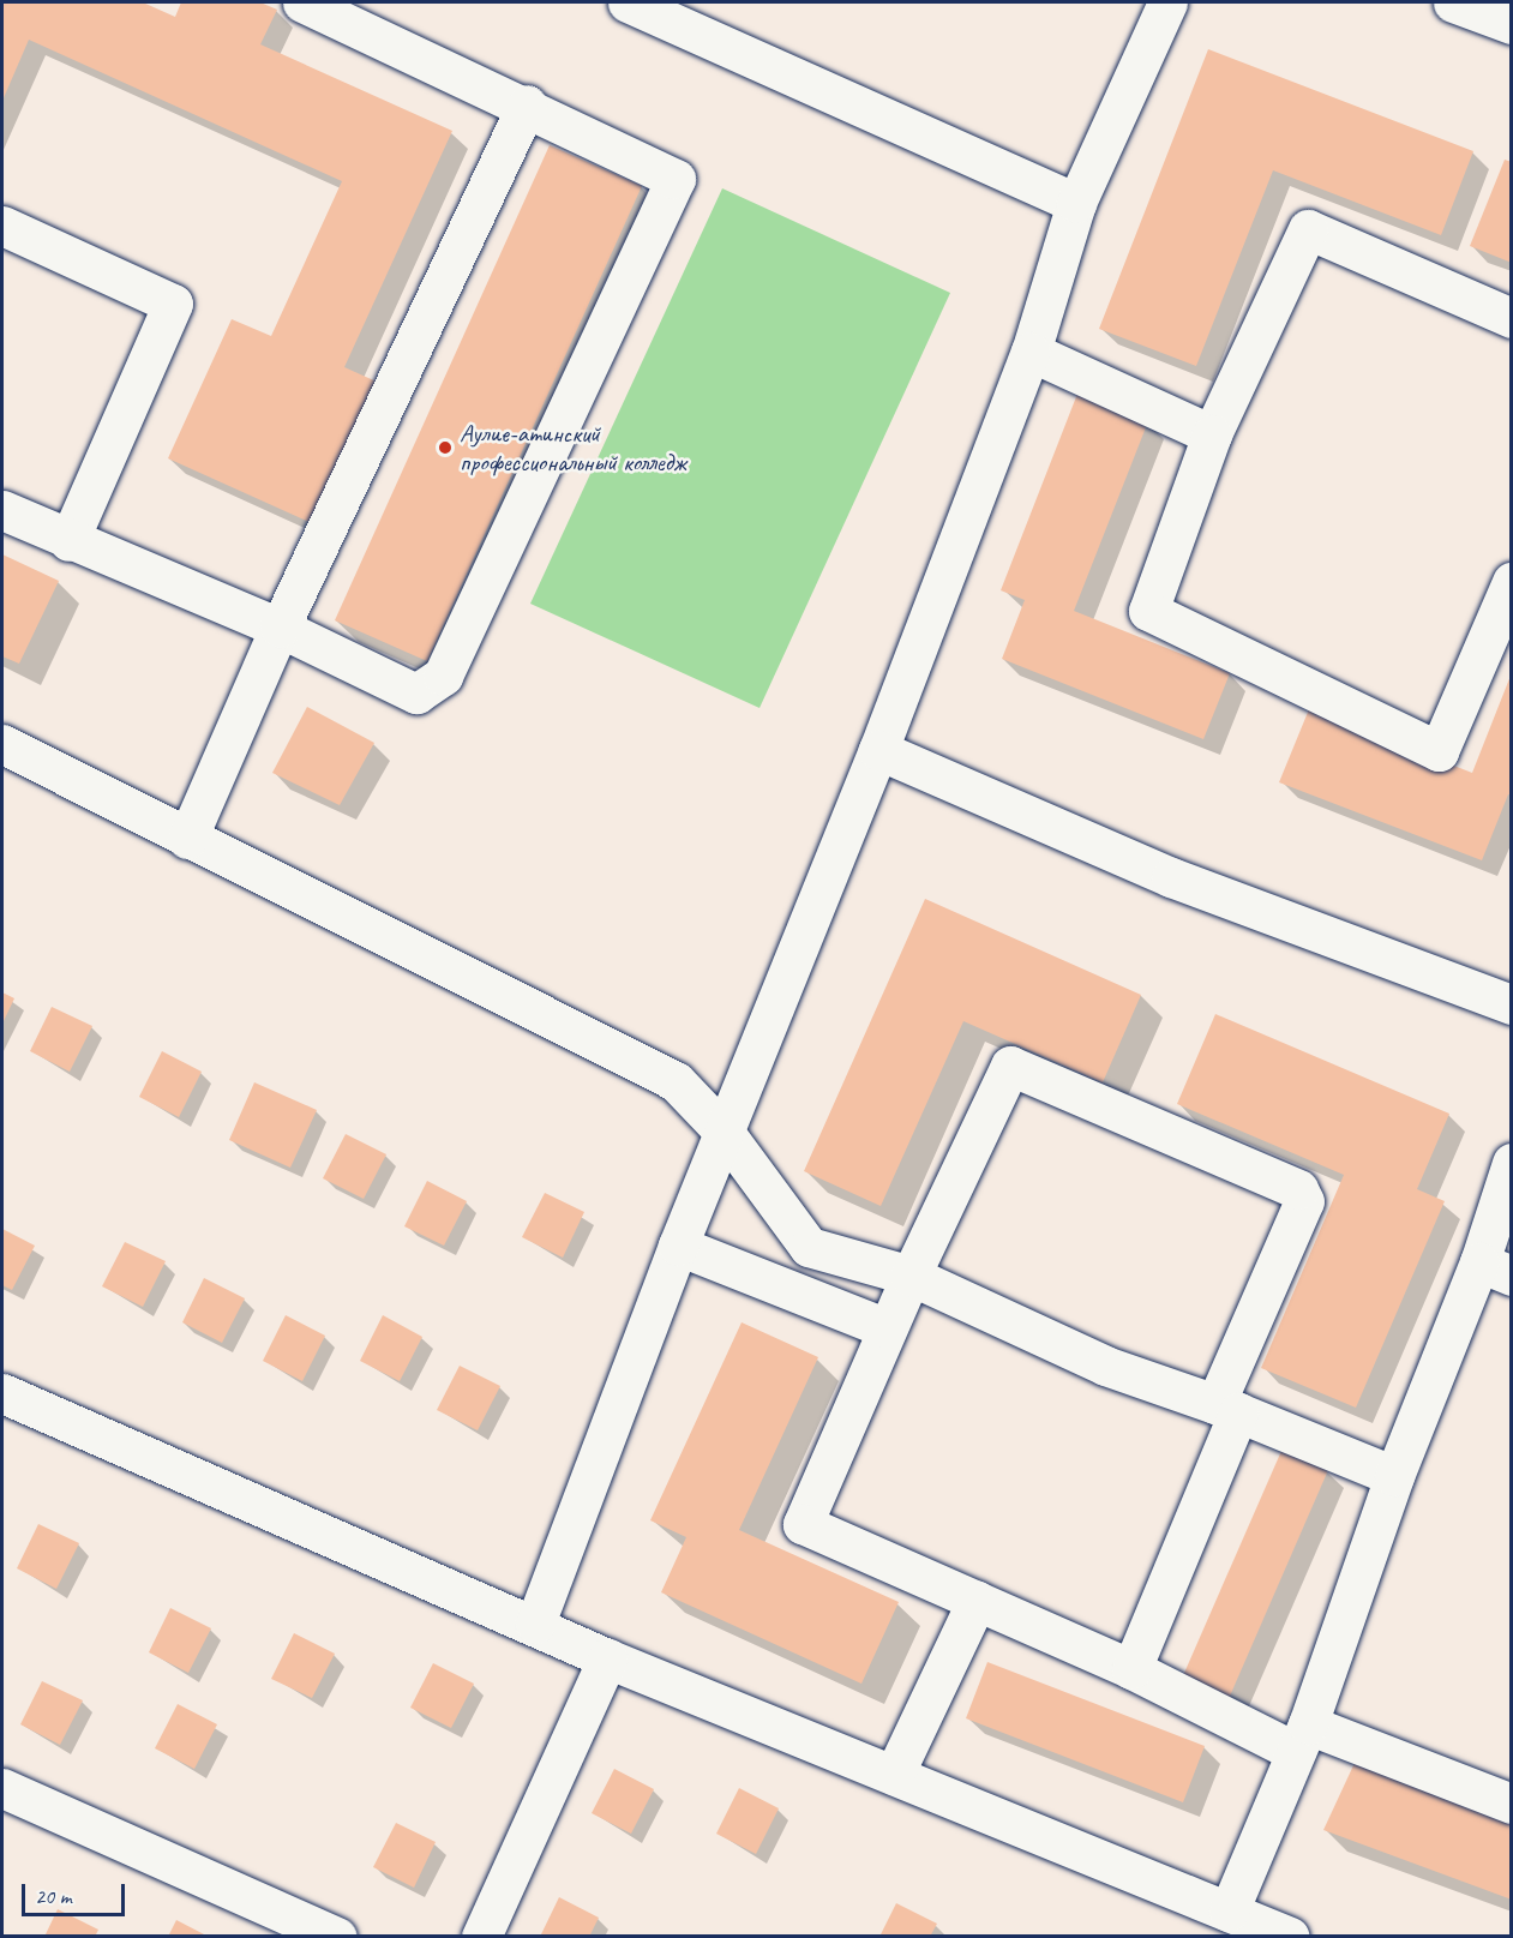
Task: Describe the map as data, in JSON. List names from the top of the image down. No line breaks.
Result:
{"places":["Аулие-атинский профессиональный колледж"],"scale_bar":"20 m"}
